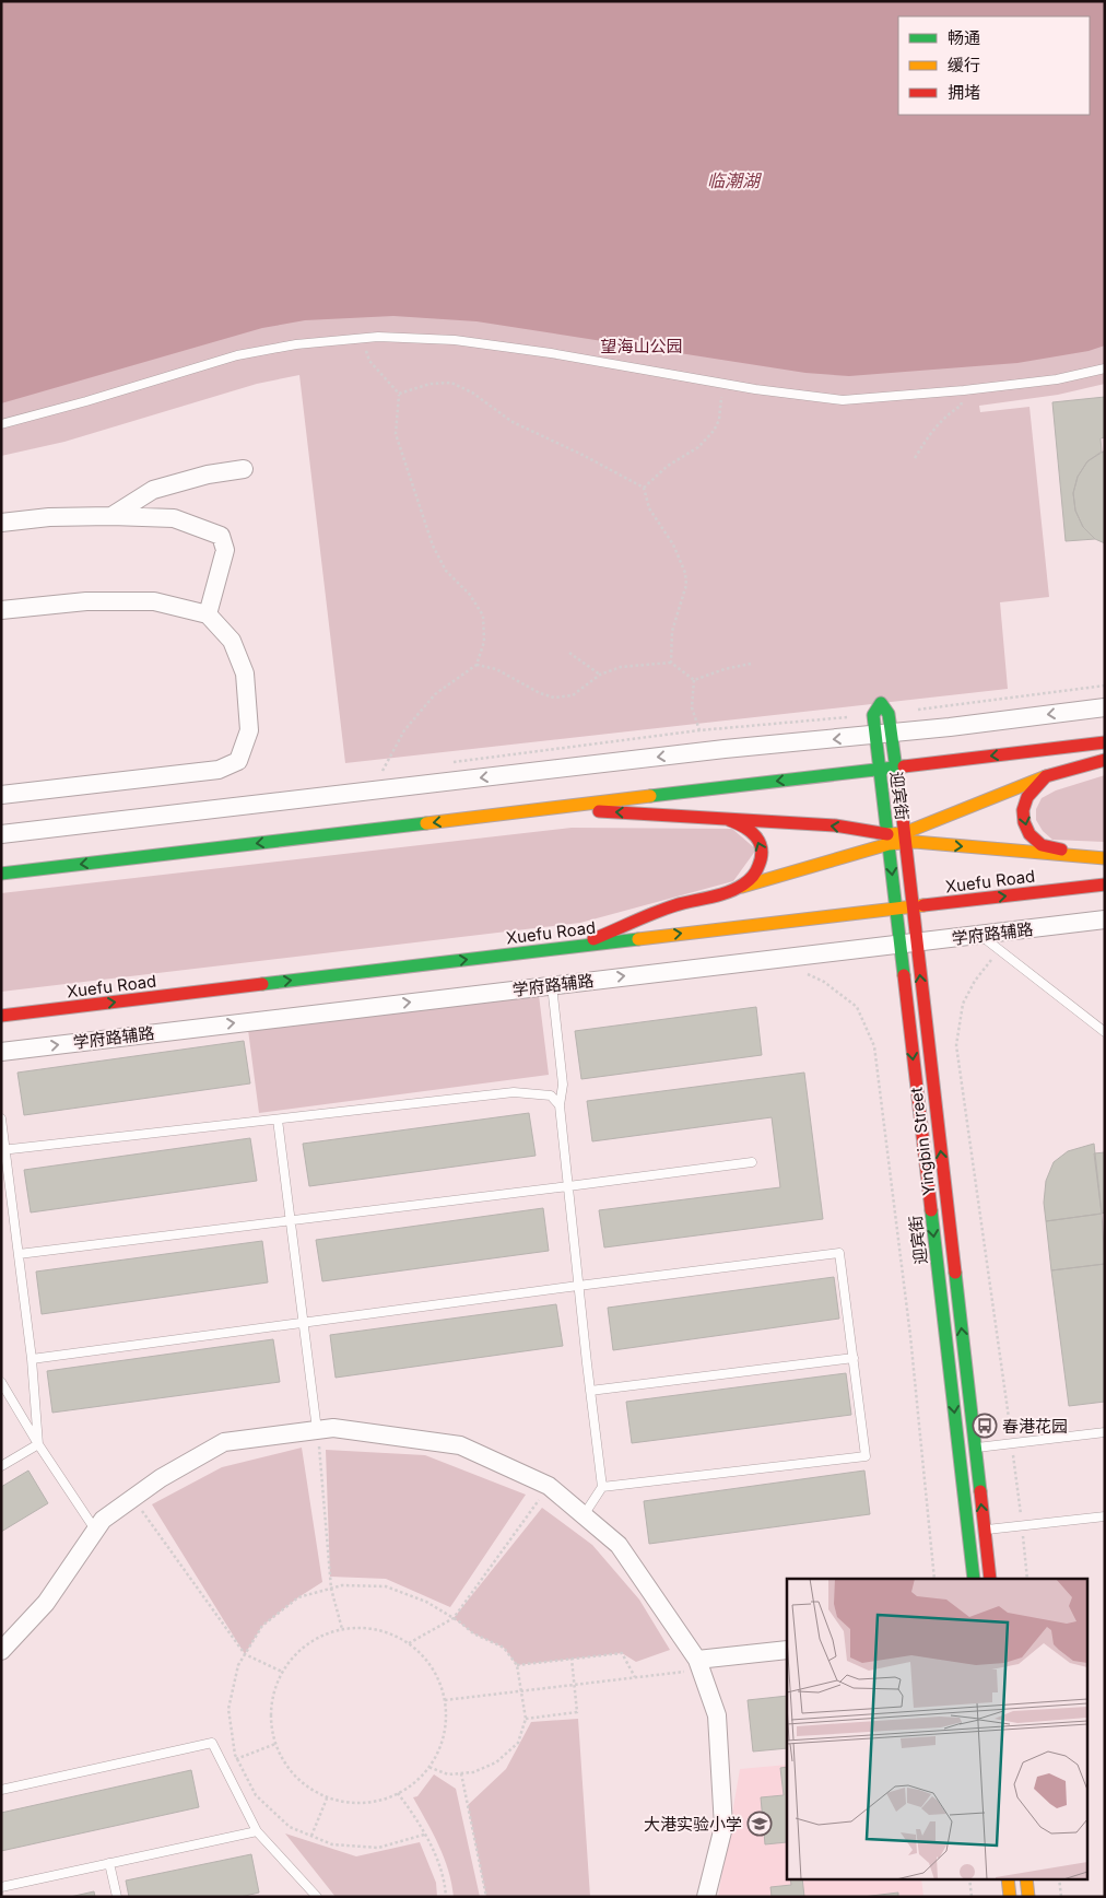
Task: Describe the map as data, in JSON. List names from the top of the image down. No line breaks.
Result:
{"streets":{"main road":["迎宾街","Xuefu Road","Yingbin Street"],"street":["学府路辅路"]},"crossings":[["迎宾街","Xuefu Road"],["迎宾街","学府路辅路"],["迎宾街","Yingbin Street"],["Xuefu Road","Yingbin Street"],["学府路辅路","Yingbin Street"]],"one_way":["迎宾街","学府路辅路","Yingbin Street"],"water":["临潮湖"],"parks":["望海山公园"],"places":{"bus stop":["春港花园"],"school or university":["大港实验小学"]},"legend":["畅通","缓行","拥堵"]}
